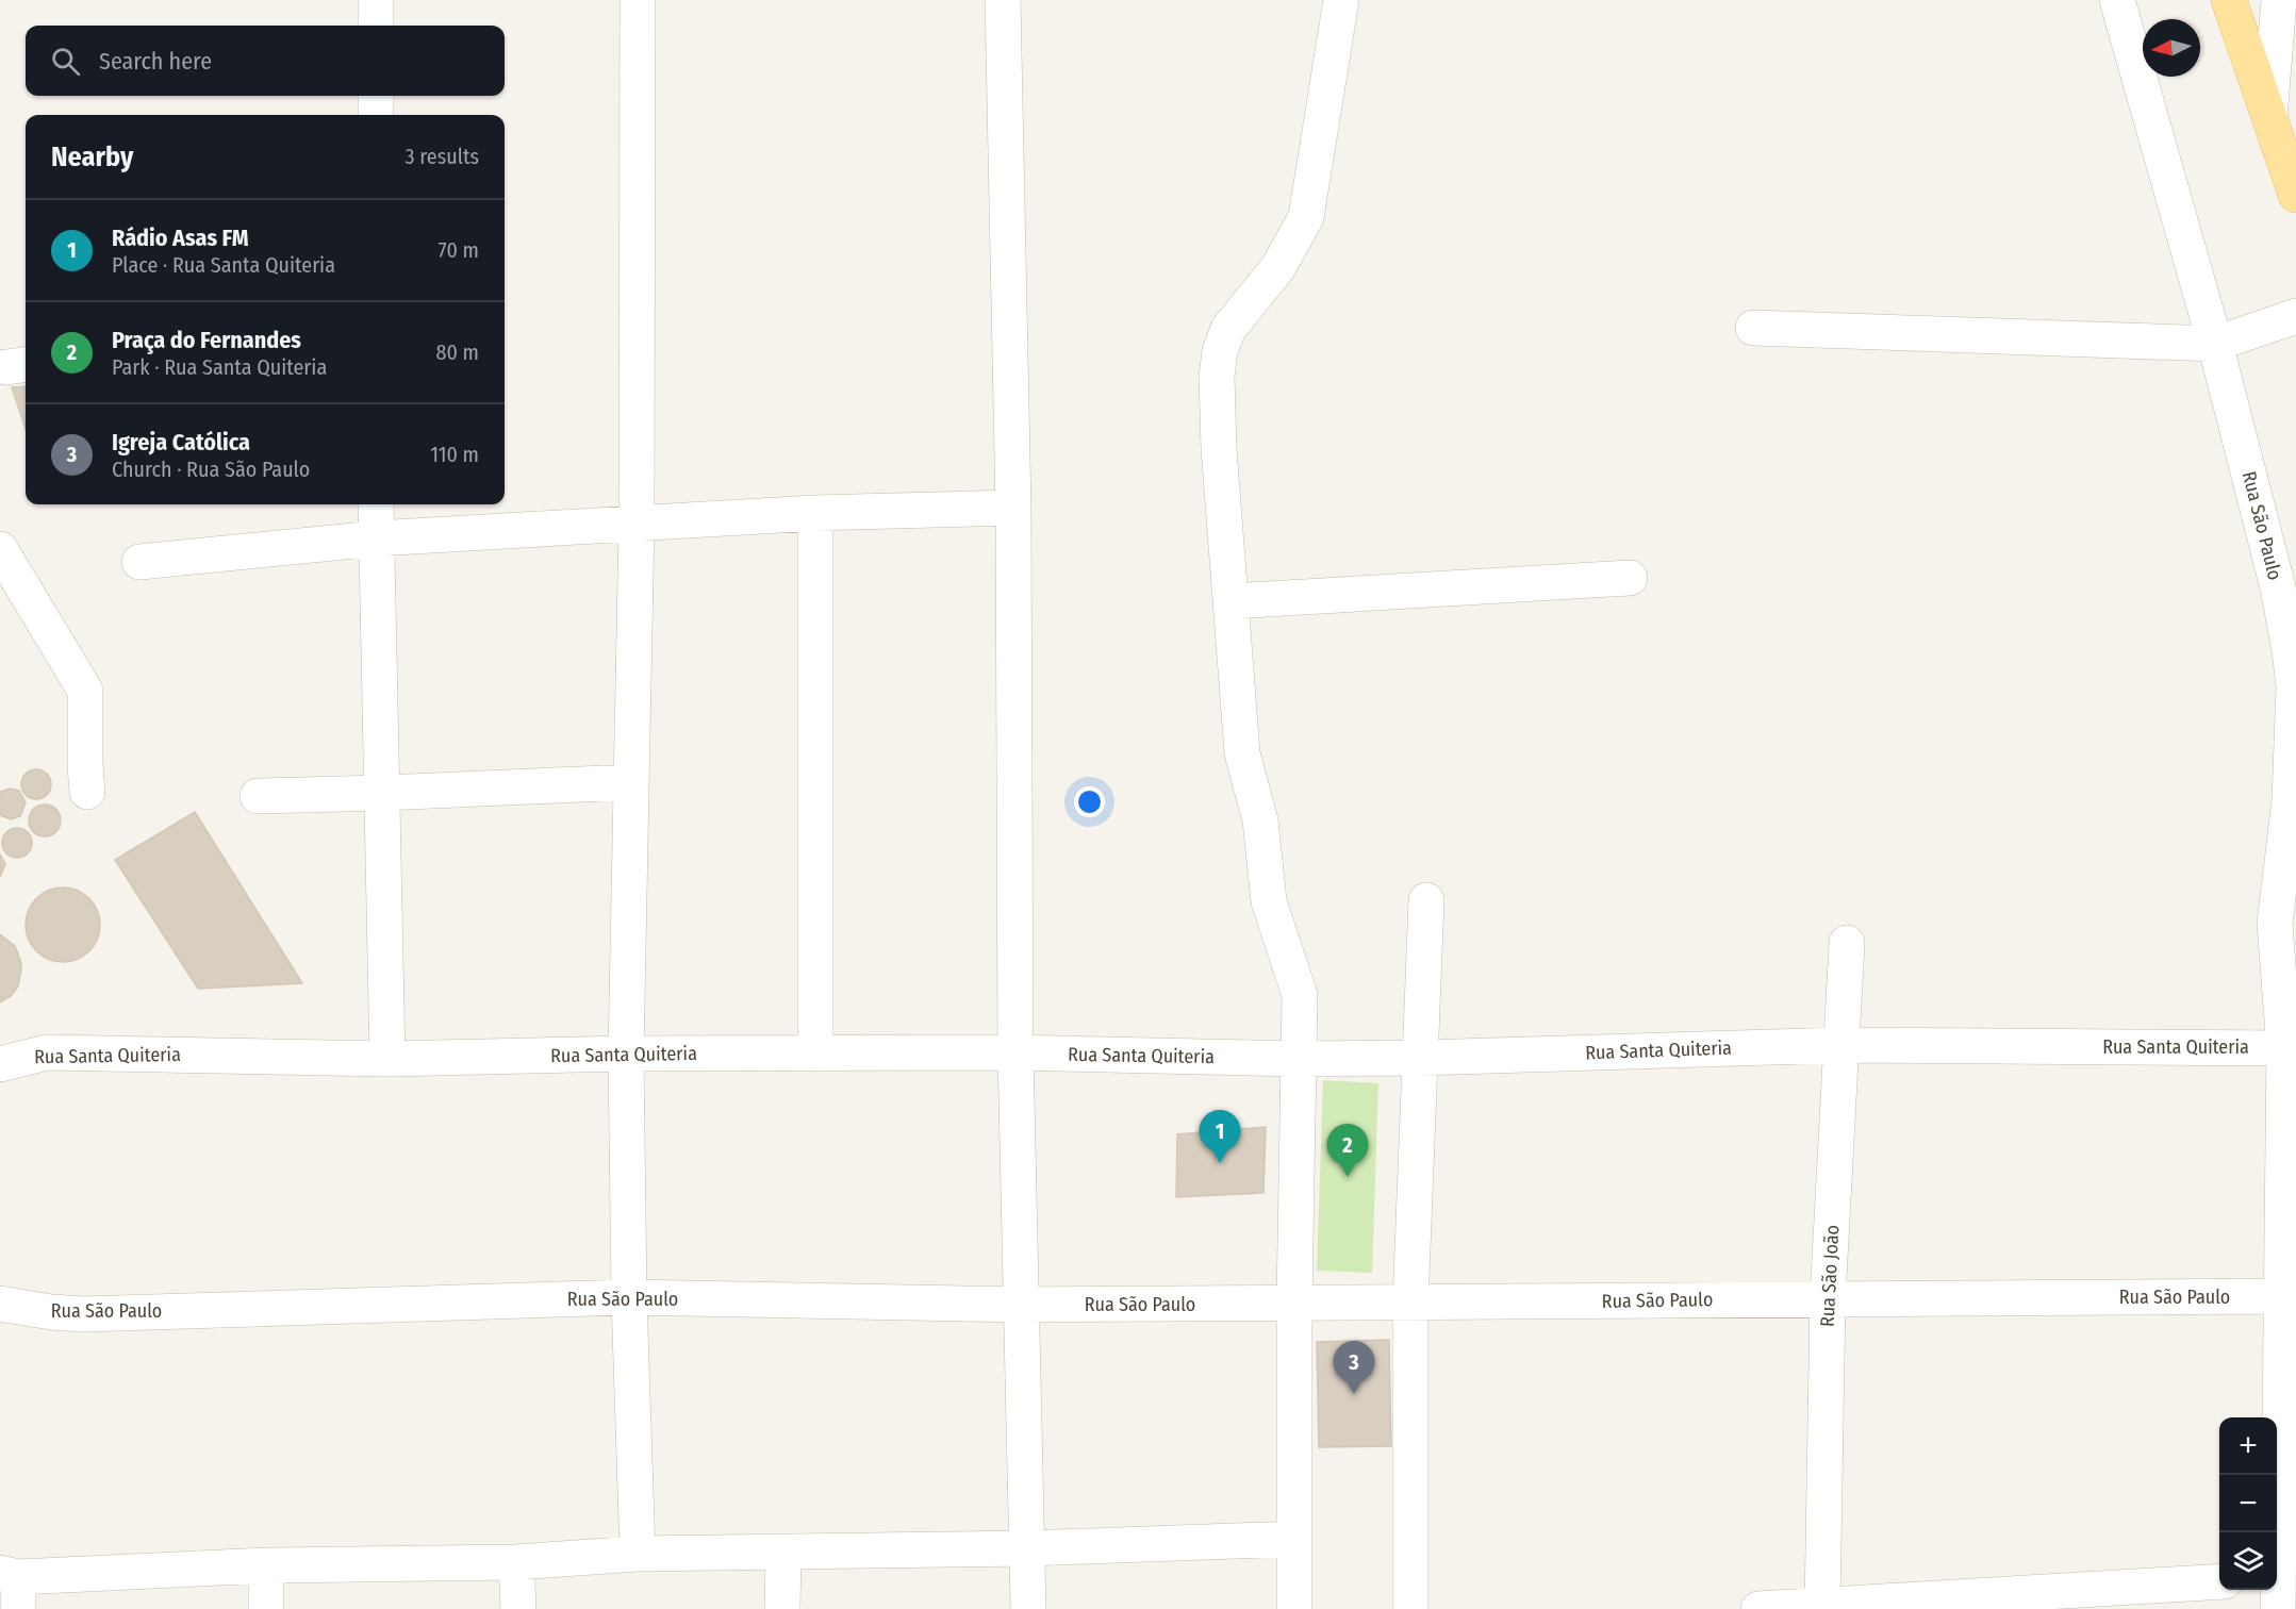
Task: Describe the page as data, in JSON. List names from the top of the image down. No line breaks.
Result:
{"streets":{"street":["Rua São Paulo","Rua Santa Quiteria","Rua São João"]},"crossings":[["Rua São Paulo","Rua Santa Quiteria"],["Rua São Paulo","Rua São João"],["Rua Santa Quiteria","Rua São João"]],"north":"left","page":{"search":"Search here","heading":["Nearby","3 results"],"list":[{"mark":"1","name":"Rádio Asas FM","note":"Place · Rua Santa Quiteria","value":"70 m"},{"mark":"2","name":"Praça do Fernandes","note":"Park · Rua Santa Quiteria","value":"80 m"},{"mark":"3","name":"Igreja Católica","note":"Church · Rua São Paulo","value":"110 m"}],"pins":["1","2","3"],"map_buttons":["+","−"]}}
